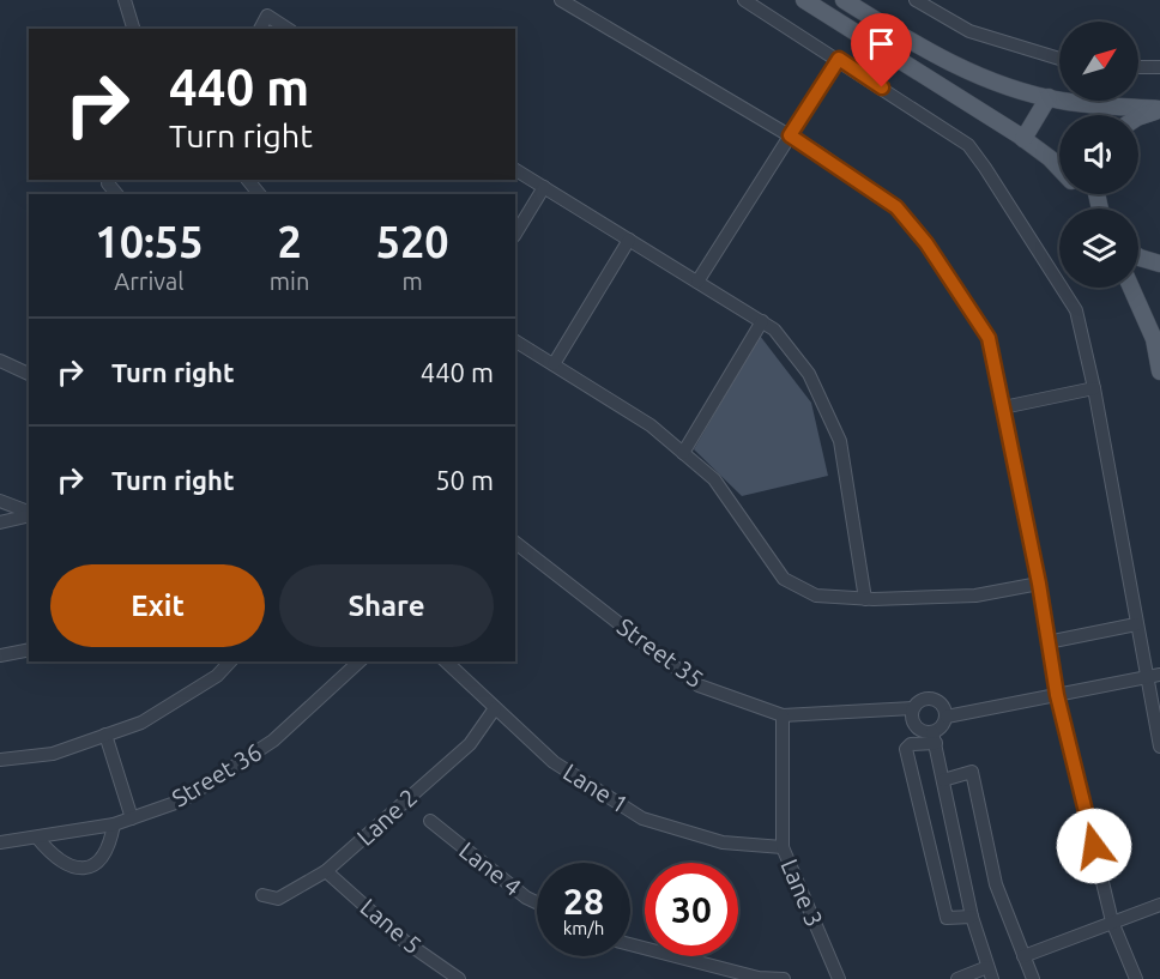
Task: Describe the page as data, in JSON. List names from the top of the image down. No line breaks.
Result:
{"streets":{"street":["Street 35","Street 36","Lane 1","Lane 2","Lane 4","Lane 3","Lane 5"]},"crossings":[["Street 35","Lane 3"],["Lane 1","Lane 2"],["Lane 1","Lane 3"],["Lane 2","Lane 5"]],"north":"top right","page":{"turn":["440 m","Turn right"],"eta":["10:55","Arrival","2","min","520","m"],"list":[{"name":"Turn right","value":"440 m"},{"name":"Turn right","value":"50 m"}],"buttons":["Exit","Share"],"speed":"28 km/h","limit":"30"}}
